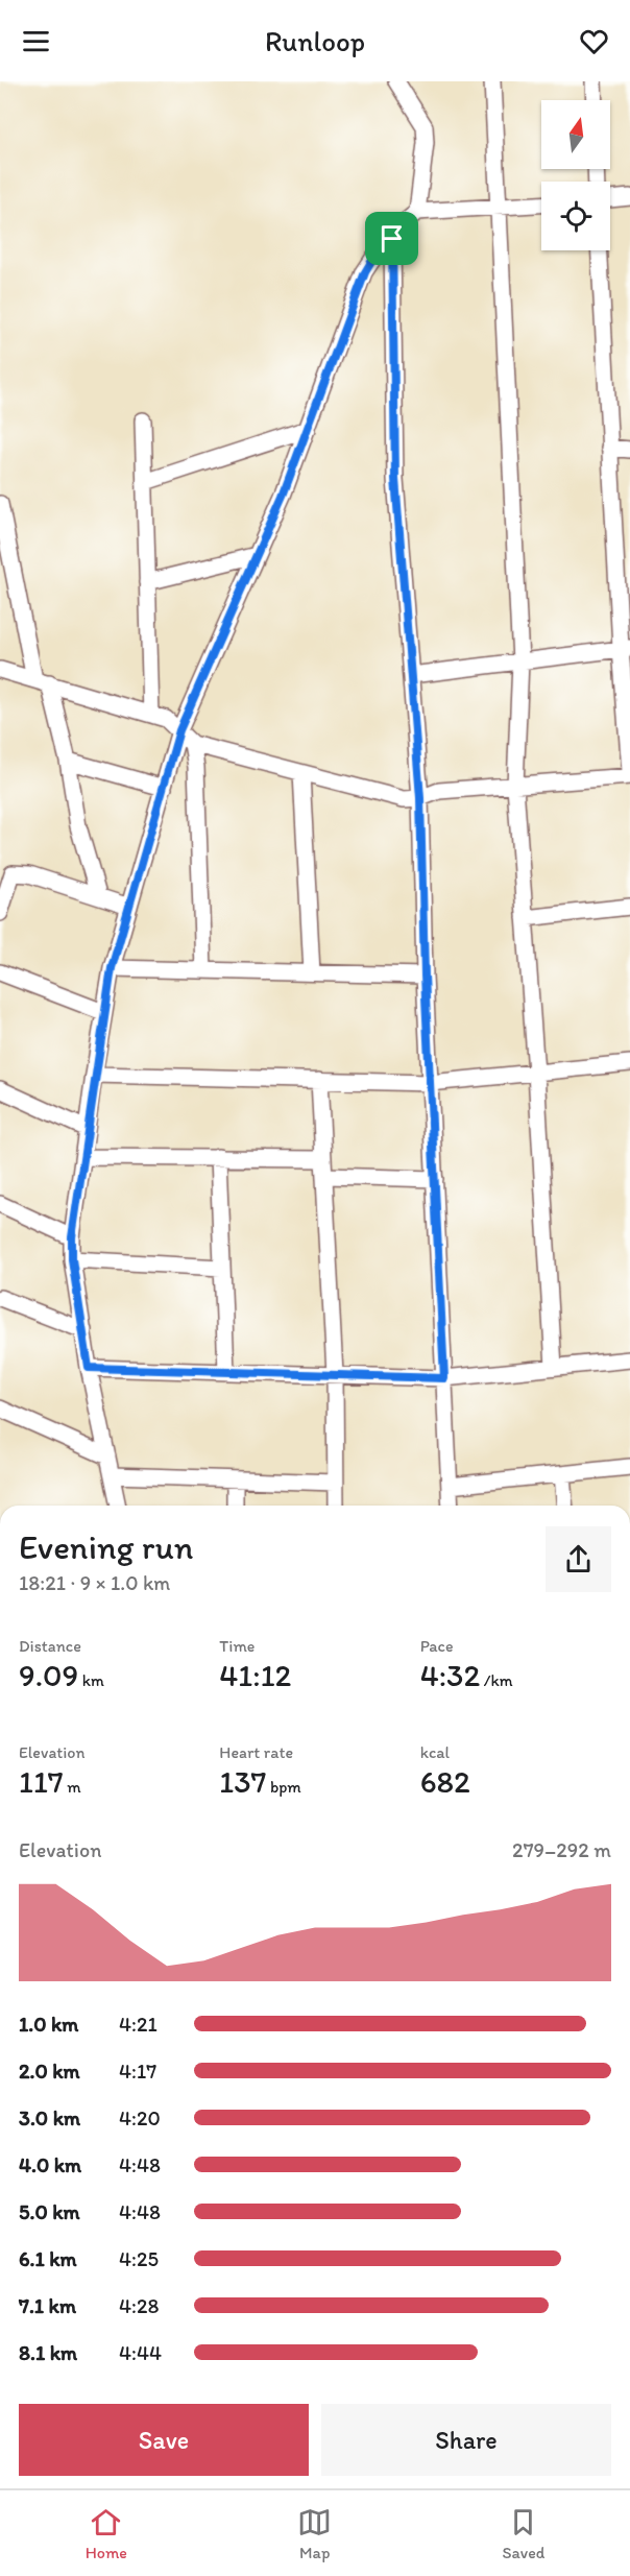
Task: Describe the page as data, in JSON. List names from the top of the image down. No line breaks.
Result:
{"north":"top","page":{"header":"Runloop","heading":["Evening run","18:21 · 9 × 1.0 km"],"stats":[["Distance","9.09 km"],["Time","41:12"],["Pace","4:32 /km"],["Elevation","117 m"],["Heart rate","137 bpm"],["kcal","682"]],"chart":["Elevation","279–292 m"],"list":[{"name":"1.0 km","note":"4:21"},{"name":"2.0 km","note":"4:17"},{"name":"3.0 km","note":"4:20"},{"name":"4.0 km","note":"4:48"},{"name":"5.0 km","note":"4:48"},{"name":"6.1 km","note":"4:25"},{"name":"7.1 km","note":"4:28"},{"name":"8.1 km","note":"4:44"}],"buttons":["Save","Share"],"tabs":["Home","Map","Saved"]}}
